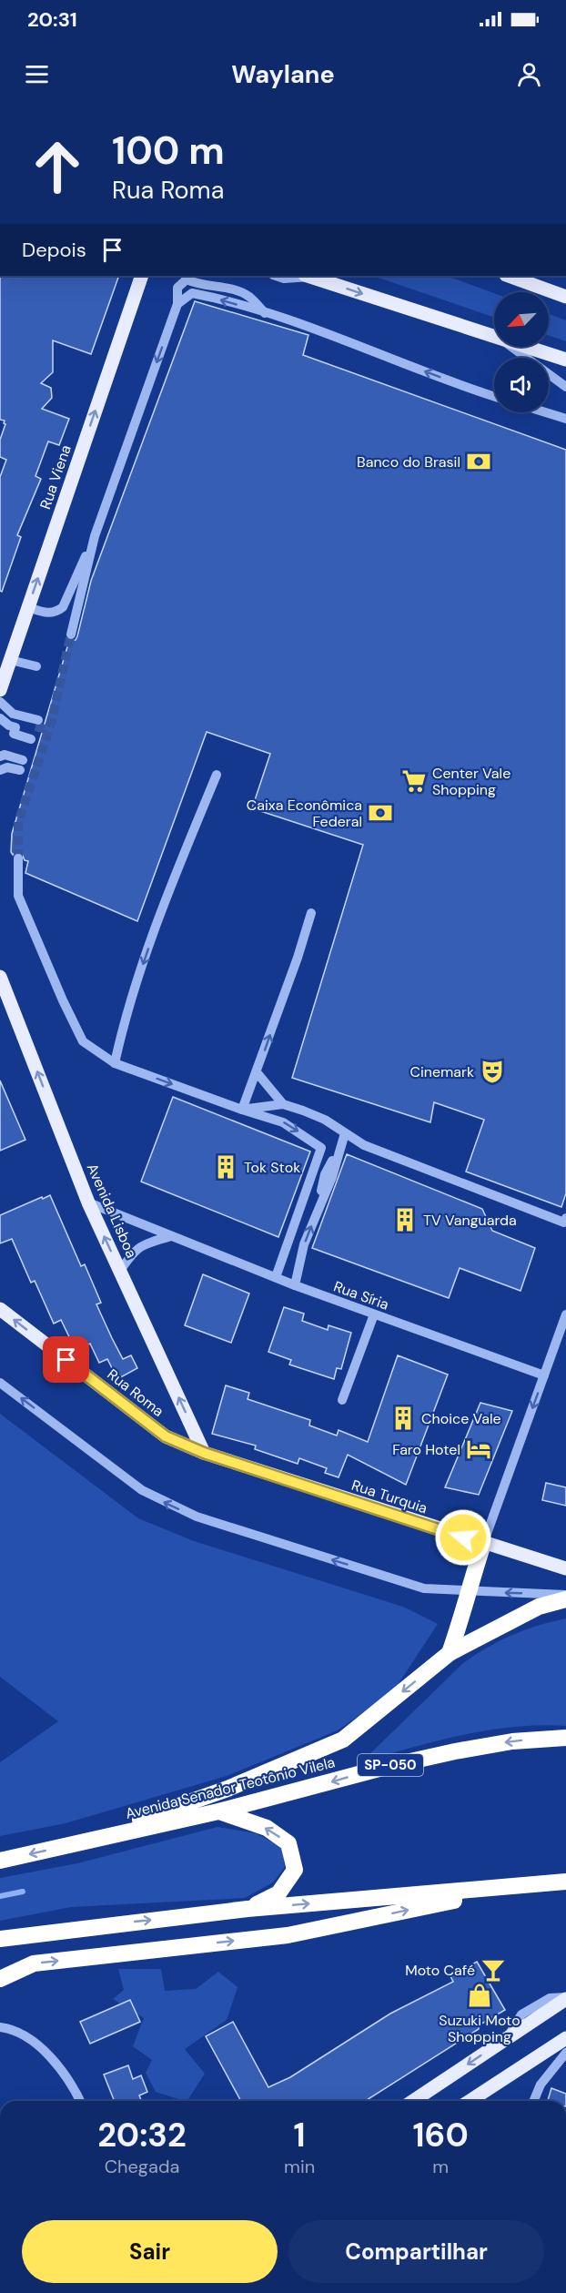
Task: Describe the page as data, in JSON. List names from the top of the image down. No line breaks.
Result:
{"streets":{"highway":["SP-050","Avenida Senador Teotônio Vilela"],"main road":["Rua Viena","Avenida Lisboa","Rua Roma","Rua Turquia"],"street":["Rua Síria"]},"crossings":[["Avenida Lisboa","Rua Síria"],["Avenida Lisboa","Rua Roma"],["Avenida Lisboa","Rua Turquia"],["Rua Roma","Rua Turquia"]],"one_way":["Rua Viena","Avenida Lisboa","Rua Roma"],"places":{"bank":["Banco do Brasil","Caixa Econômica Federal"],"supermarket":["Center Vale Shopping"],"theatre":["Cinemark"],"building":["Tok Stok","TV Vanguarda","Choice Vale"],"hotel":["Faro Hotel"],"bar":["Moto Café"],"shop":["Suzuki Moto Shopping"]},"north":"bottom left","page":{"status":"20:31","header":"Waylane","turn":["100 m","Rua Roma"],"then":"Depois","eta":["20:32","Chegada","1","min","160","m"],"buttons":["Sair","Compartilhar"]}}
